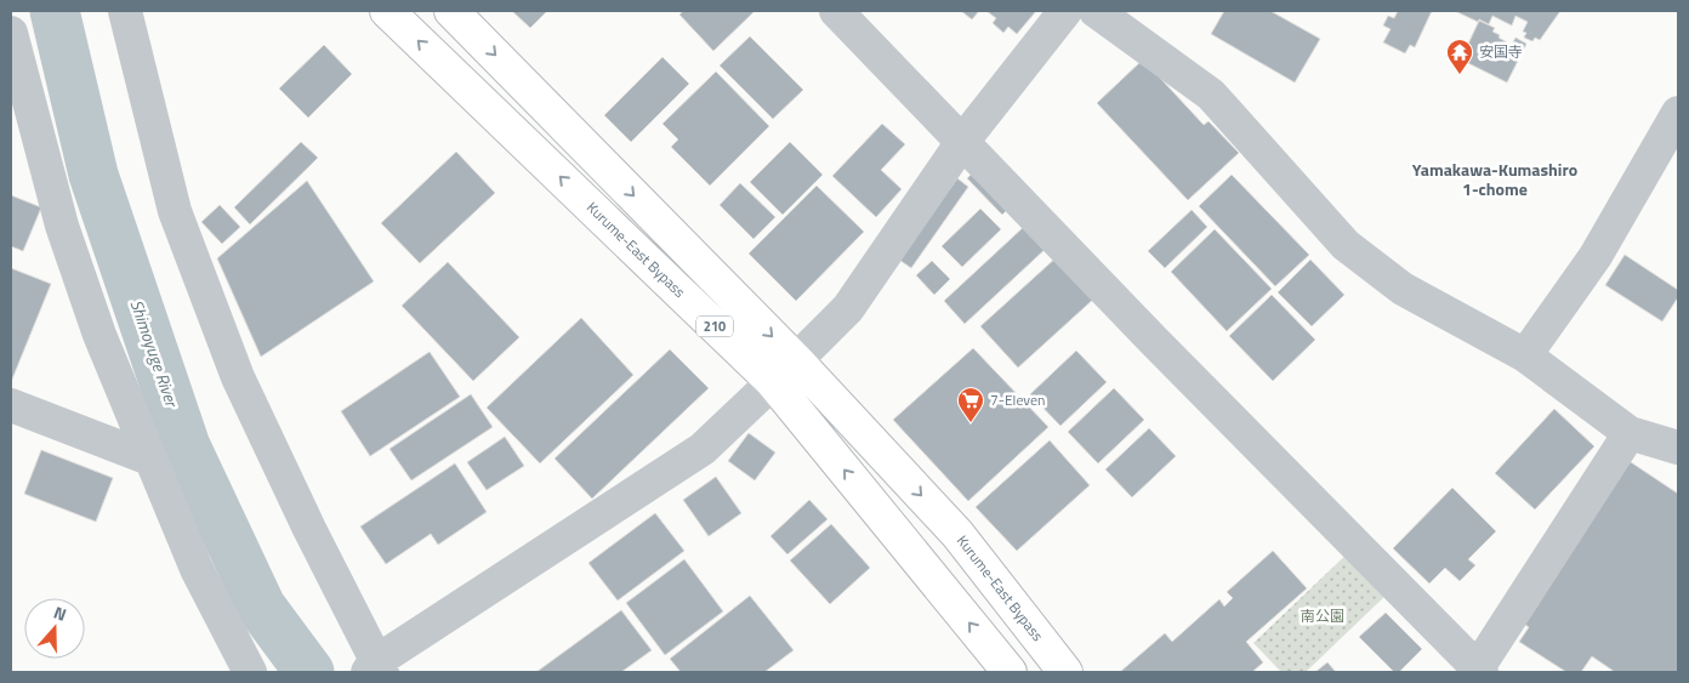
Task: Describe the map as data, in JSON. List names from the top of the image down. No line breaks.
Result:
{"streets":{"highway":["Kurume-East Bypass","210"]},"districts":["Yamakawa-Kumashiro 1-chome"],"water":["Shimoyuge River"],"parks":["南公園"],"places":{"temple":["安国寺"],"supermarket":["7-Eleven"]},"north":"top"}
